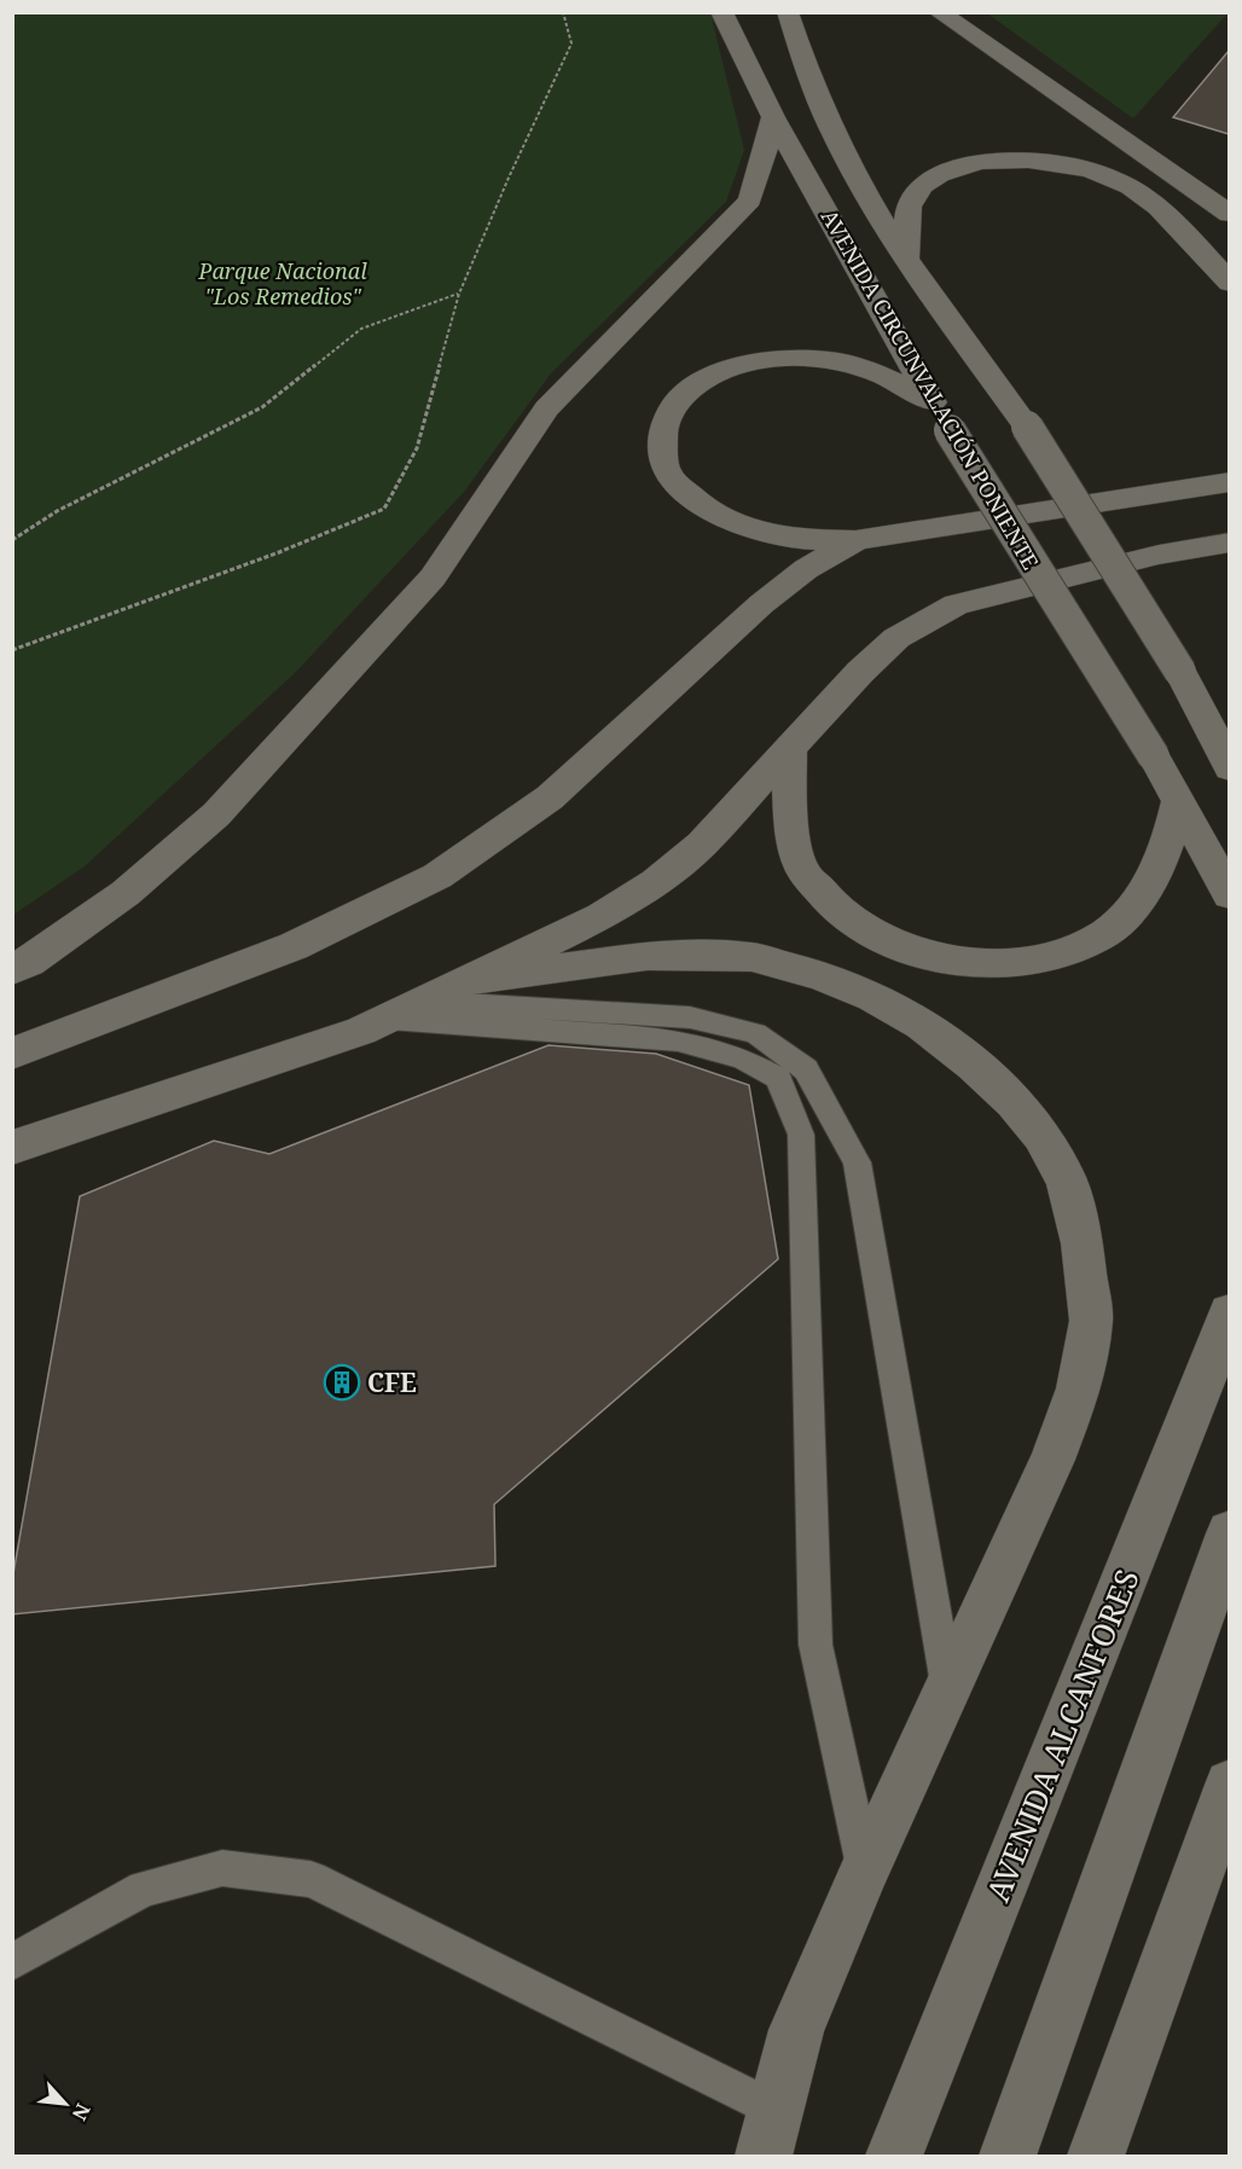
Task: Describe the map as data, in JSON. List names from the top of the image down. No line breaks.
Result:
{"streets":{"main road":["AVENIDA CIRCUNVALACIÓN PONIENTE","AVENIDA ALCANFORES"]},"parks":["Parque Nacional \"Los Remedios\""],"places":{"building":["CFE"]},"north":"bottom right"}
